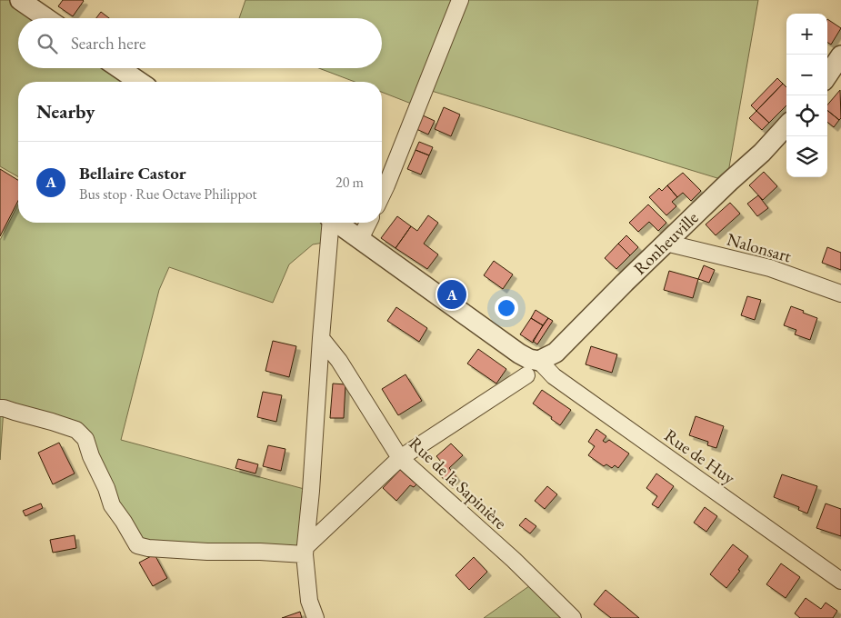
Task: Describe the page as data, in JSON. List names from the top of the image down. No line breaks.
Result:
{"streets":{"street":["Ronheuville","Nalonsart","Rue de Huy","Rue de la Sapinière"]},"crossings":[["Ronheuville","Nalonsart"],["Ronheuville","Rue de Huy"]],"page":{"map_buttons":["+","−"],"search":"Search here","heading":"Nearby","list":[{"mark":"A","name":"Bellaire Castor","note":"Bus stop · Rue Octave Philippot","value":"20 m"}],"pins":"A"}}
